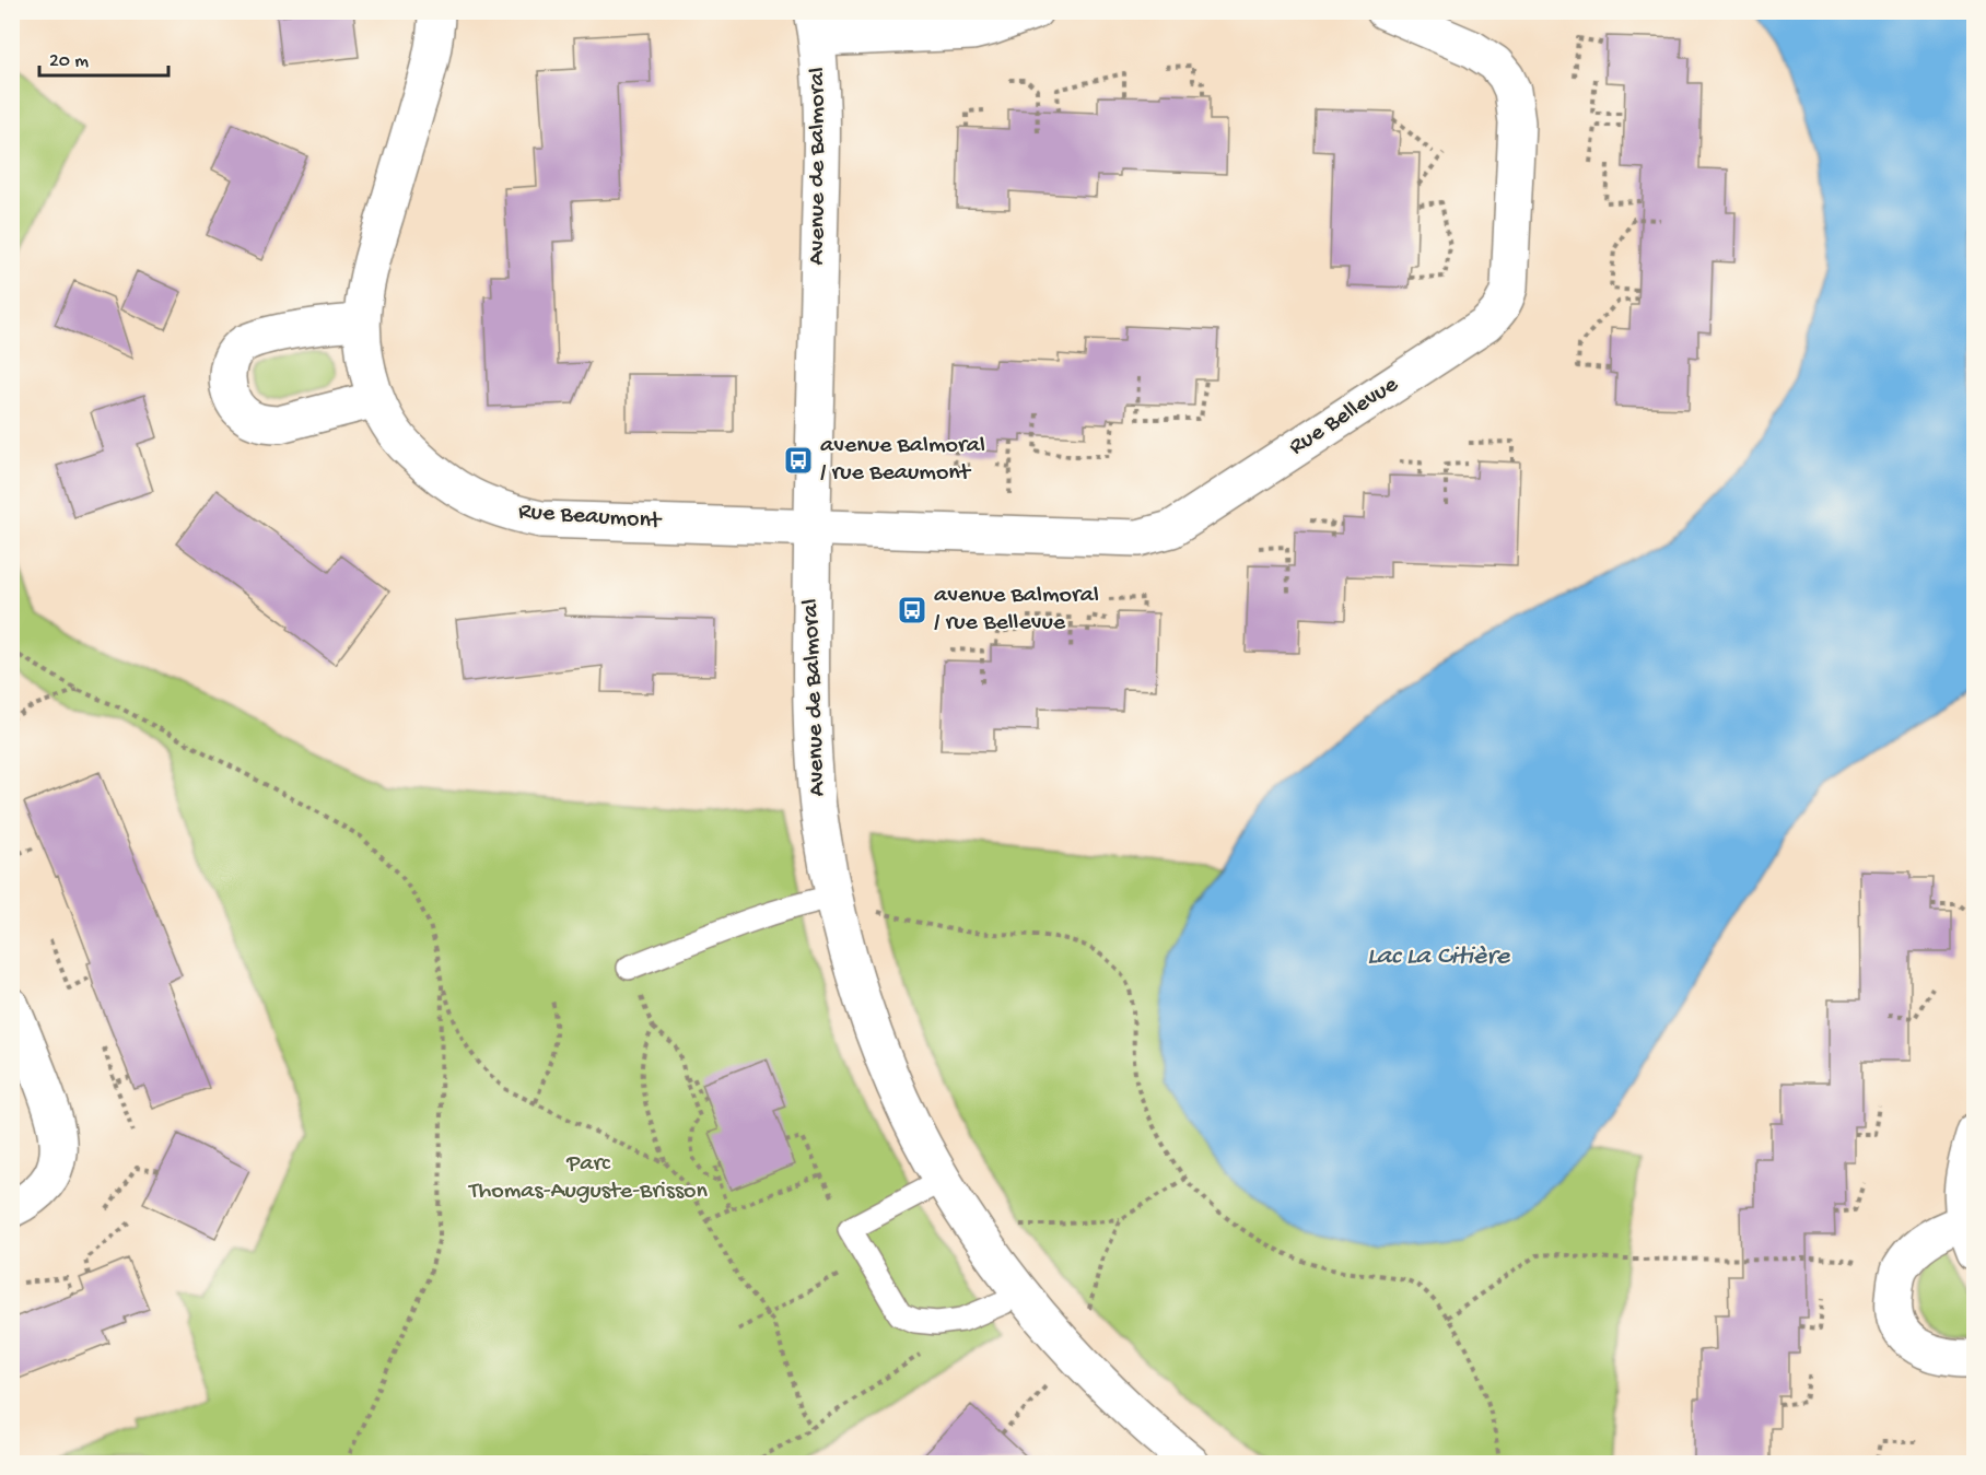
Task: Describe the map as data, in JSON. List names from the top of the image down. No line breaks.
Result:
{"streets":{"street":["Avenue de Balmoral","Rue Bellevue","Rue Beaumont"]},"crossings":[["Avenue de Balmoral","Rue Bellevue"],["Avenue de Balmoral","Rue Beaumont"],["Rue Bellevue","Rue Beaumont"]],"water":["Lac La Citière"],"parks":["Parc Thomas-Auguste-Brisson"],"places":{"bus stop":["avenue Balmoral / rue Beaumont","avenue Balmoral / rue Bellevue"]},"scale_bar":"20 m"}
